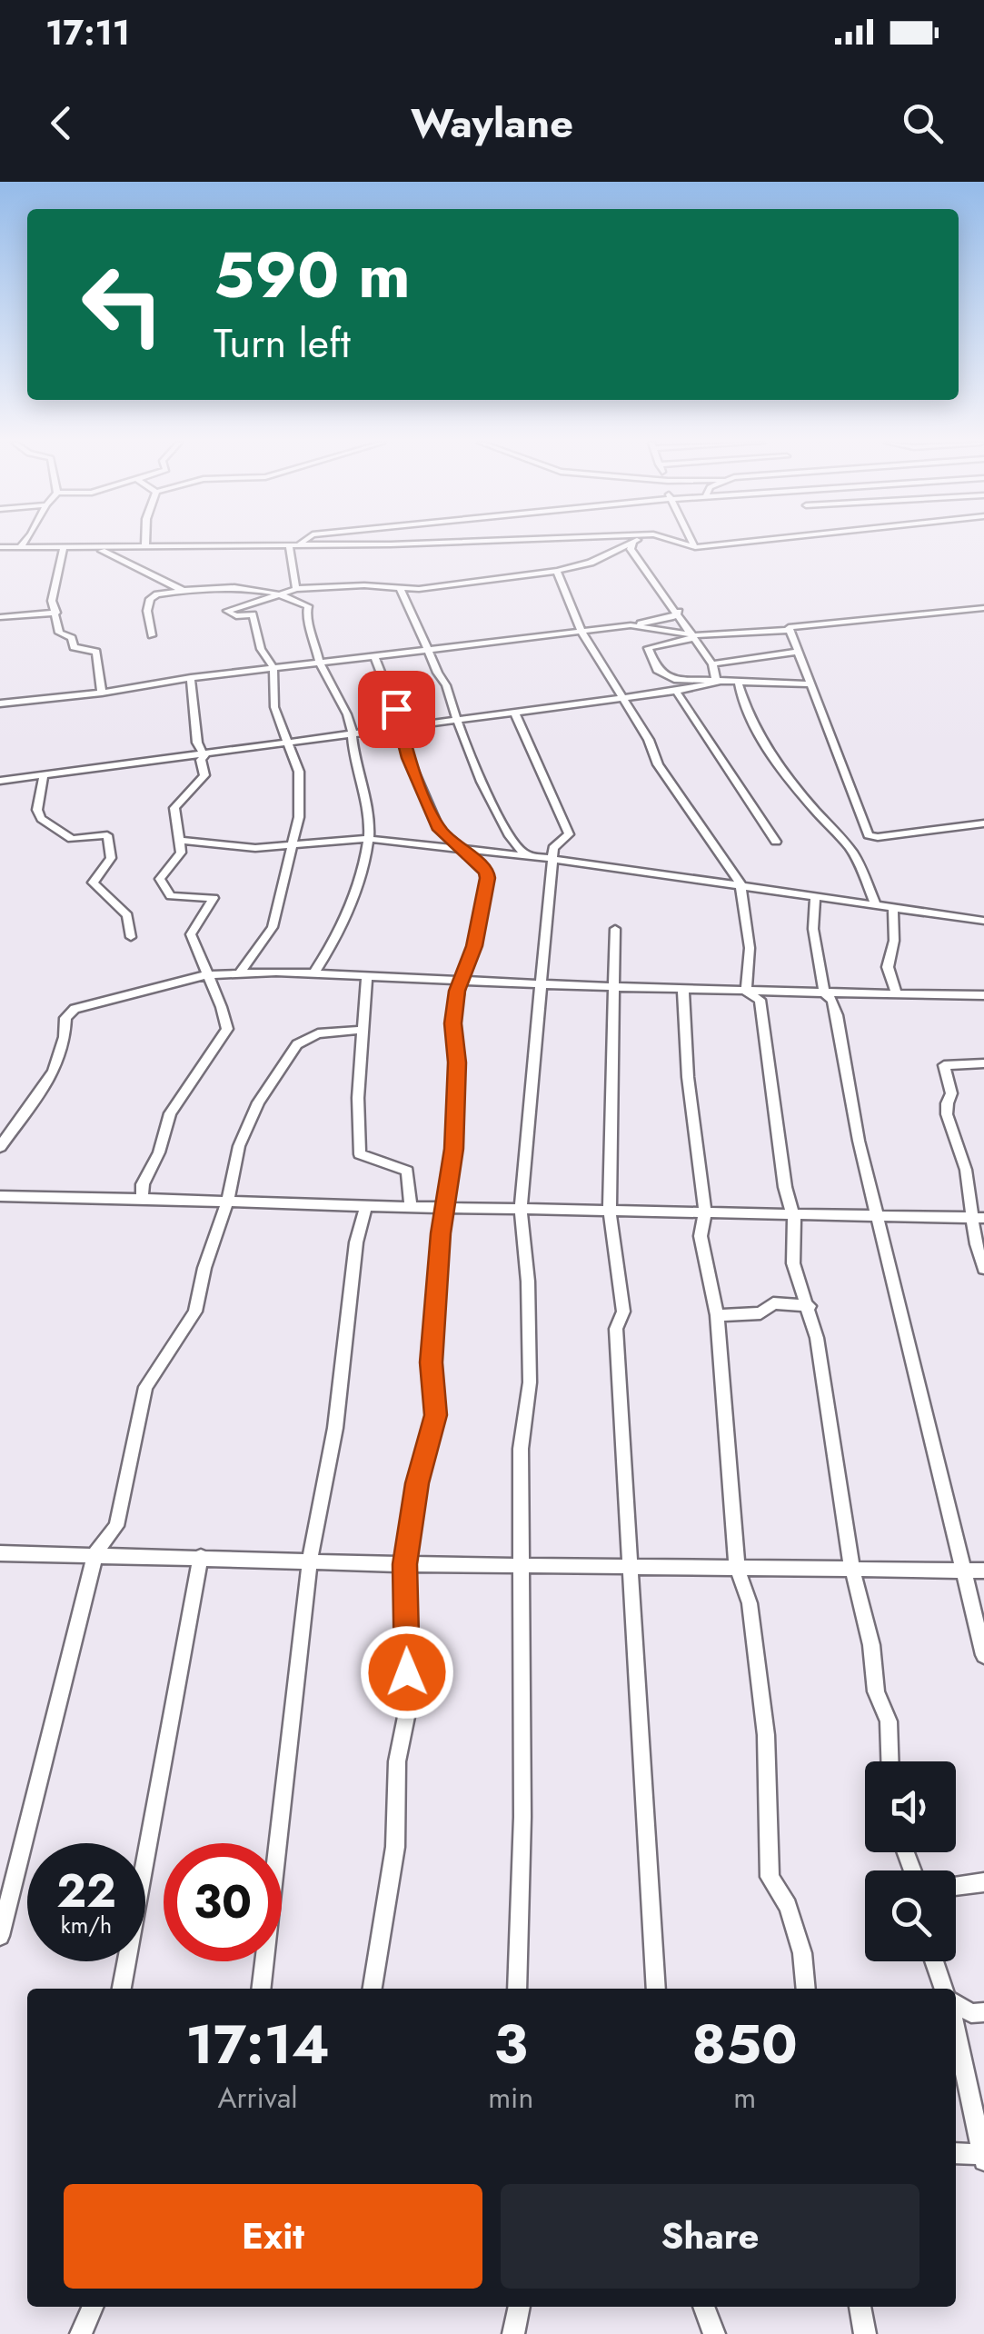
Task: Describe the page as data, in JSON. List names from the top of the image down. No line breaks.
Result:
{"page":{"status":"17:11","header":"Waylane","turn":["590 m","Turn left"],"speed":"22 km/h","limit":"30","eta":["17:14","Arrival","3","min","850","m"],"buttons":["Exit","Share"]}}
